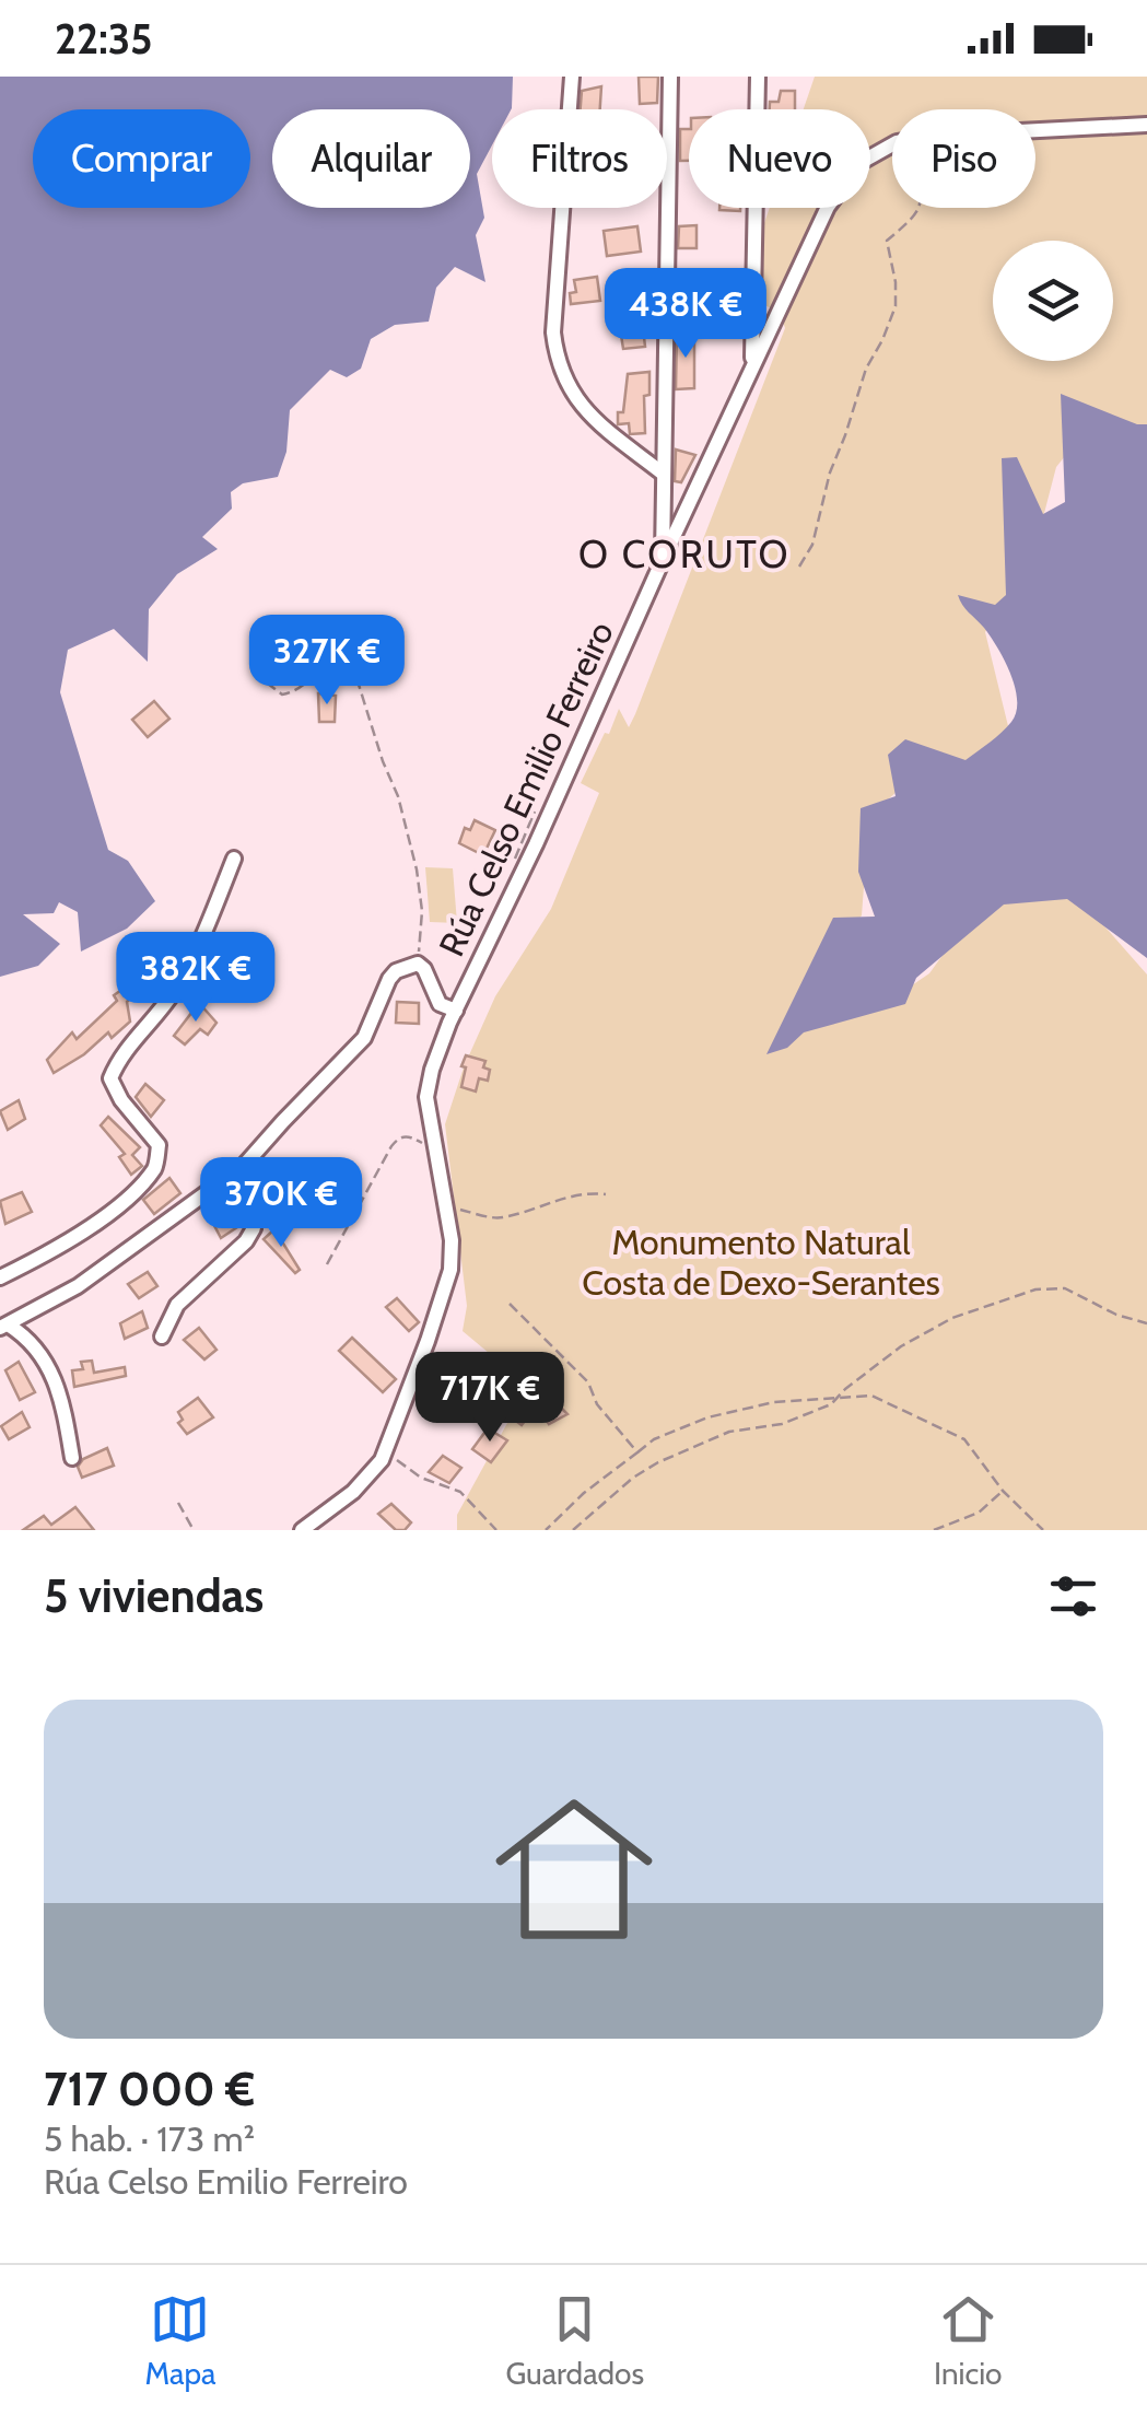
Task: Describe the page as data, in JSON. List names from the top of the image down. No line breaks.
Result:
{"streets":{"street":["Rúa Celso Emilio Ferreiro"]},"districts":["O CORUTO"],"parks":["Monumento Natural Costa de Dexo-Serantes"],"page":{"status":"22:35","chip":["Comprar","Alquilar","Filtros","Nuevo","Piso"],"price":["438K €","327K €","382K €","370K €","717K €"],"heading":"5 viviendas","list":[{"name":"717 000 €","note":"5 hab. · 173 m² · Rúa Celso Emilio Ferreiro"}],"tabs":["Mapa","Guardados","Inicio"]}}
